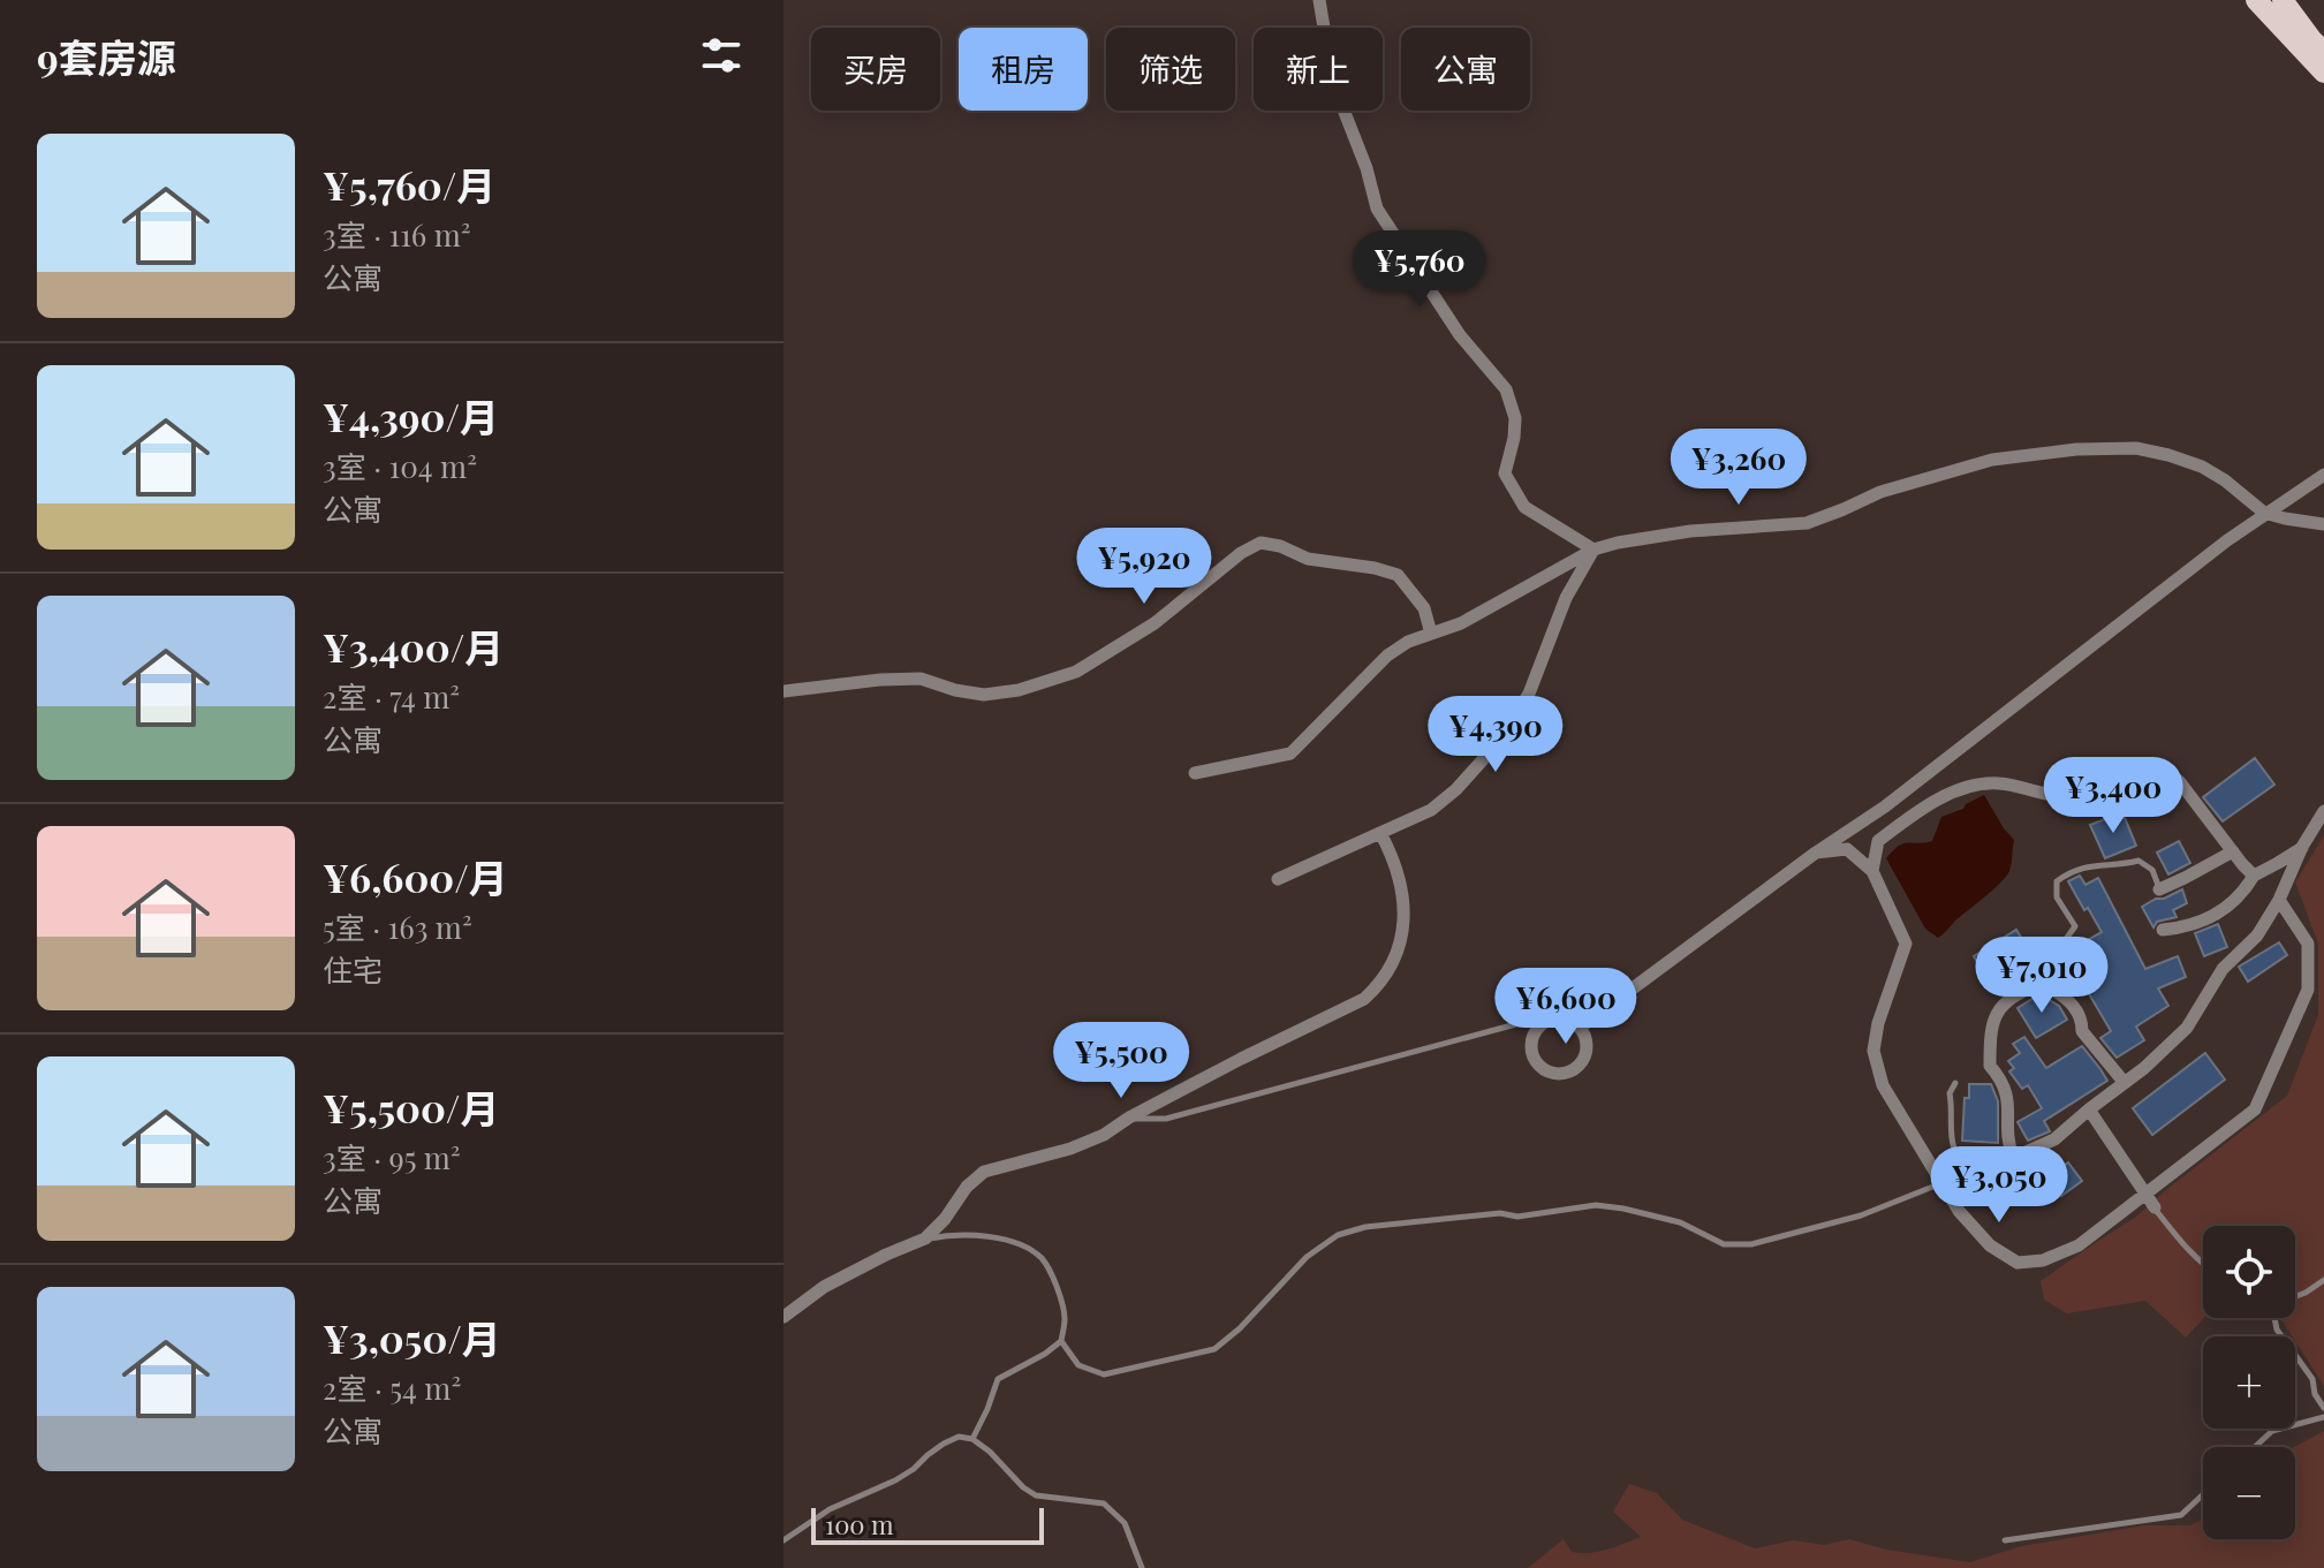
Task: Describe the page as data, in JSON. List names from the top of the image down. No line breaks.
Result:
{"scale_bar":"100 m","page":{"heading":"9套房源","chip":["买房","租房","筛选","新上","公寓"],"list":[{"name":"¥5,760/月","note":"3室 · 116 m² · 公寓"},{"name":"¥4,390/月","note":"3室 · 104 m² · 公寓"},{"name":"¥3,400/月","note":"2室 · 74 m² · 公寓"},{"name":"¥6,600/月","note":"5室 · 163 m² · 住宅"},{"name":"¥5,500/月","note":"3室 · 95 m² · 公寓"},{"name":"¥3,050/月","note":"2室 · 54 m² · 公寓"}],"price":["¥5,760","¥3,260","¥5,920","¥4,390","¥3,400","¥7,010","¥6,600","¥5,500","¥3,050"],"map_buttons":["+","−"],"scale":"100 m"}}
